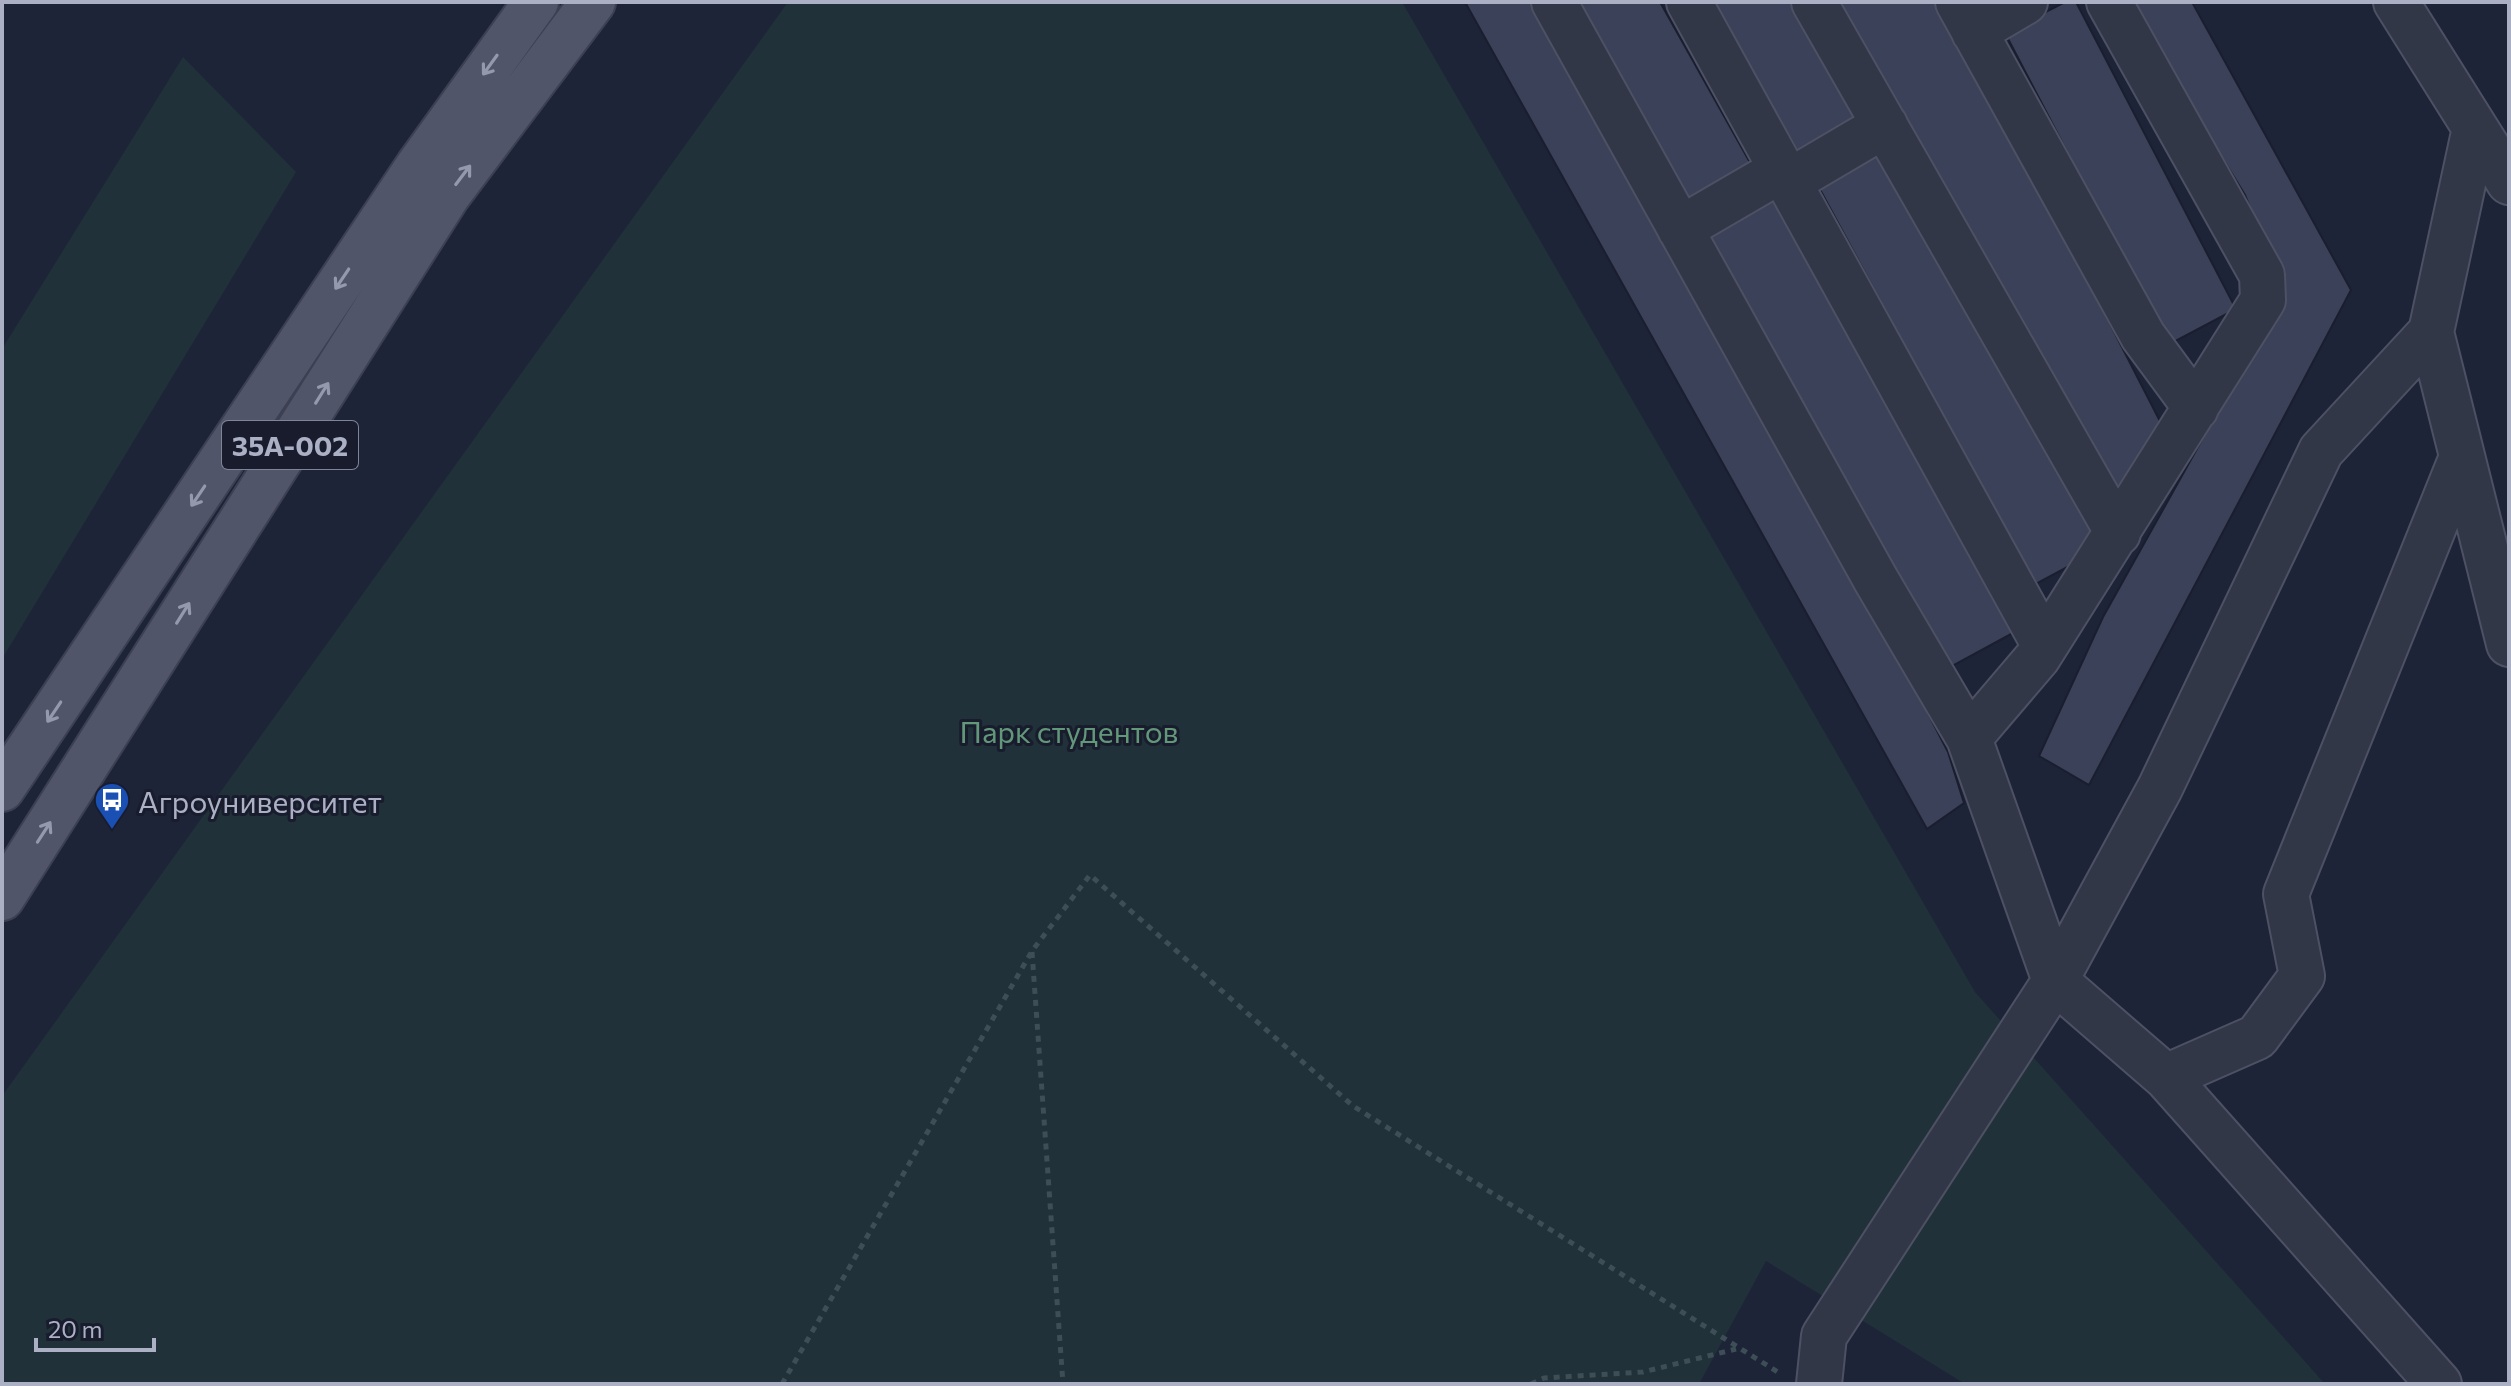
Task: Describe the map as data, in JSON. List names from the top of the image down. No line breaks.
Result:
{"streets":{"main road":["35А-002"]},"parks":["Парк студентов"],"places":{"bus stop":["Агроуниверситет"]},"scale_bar":"20 m"}
